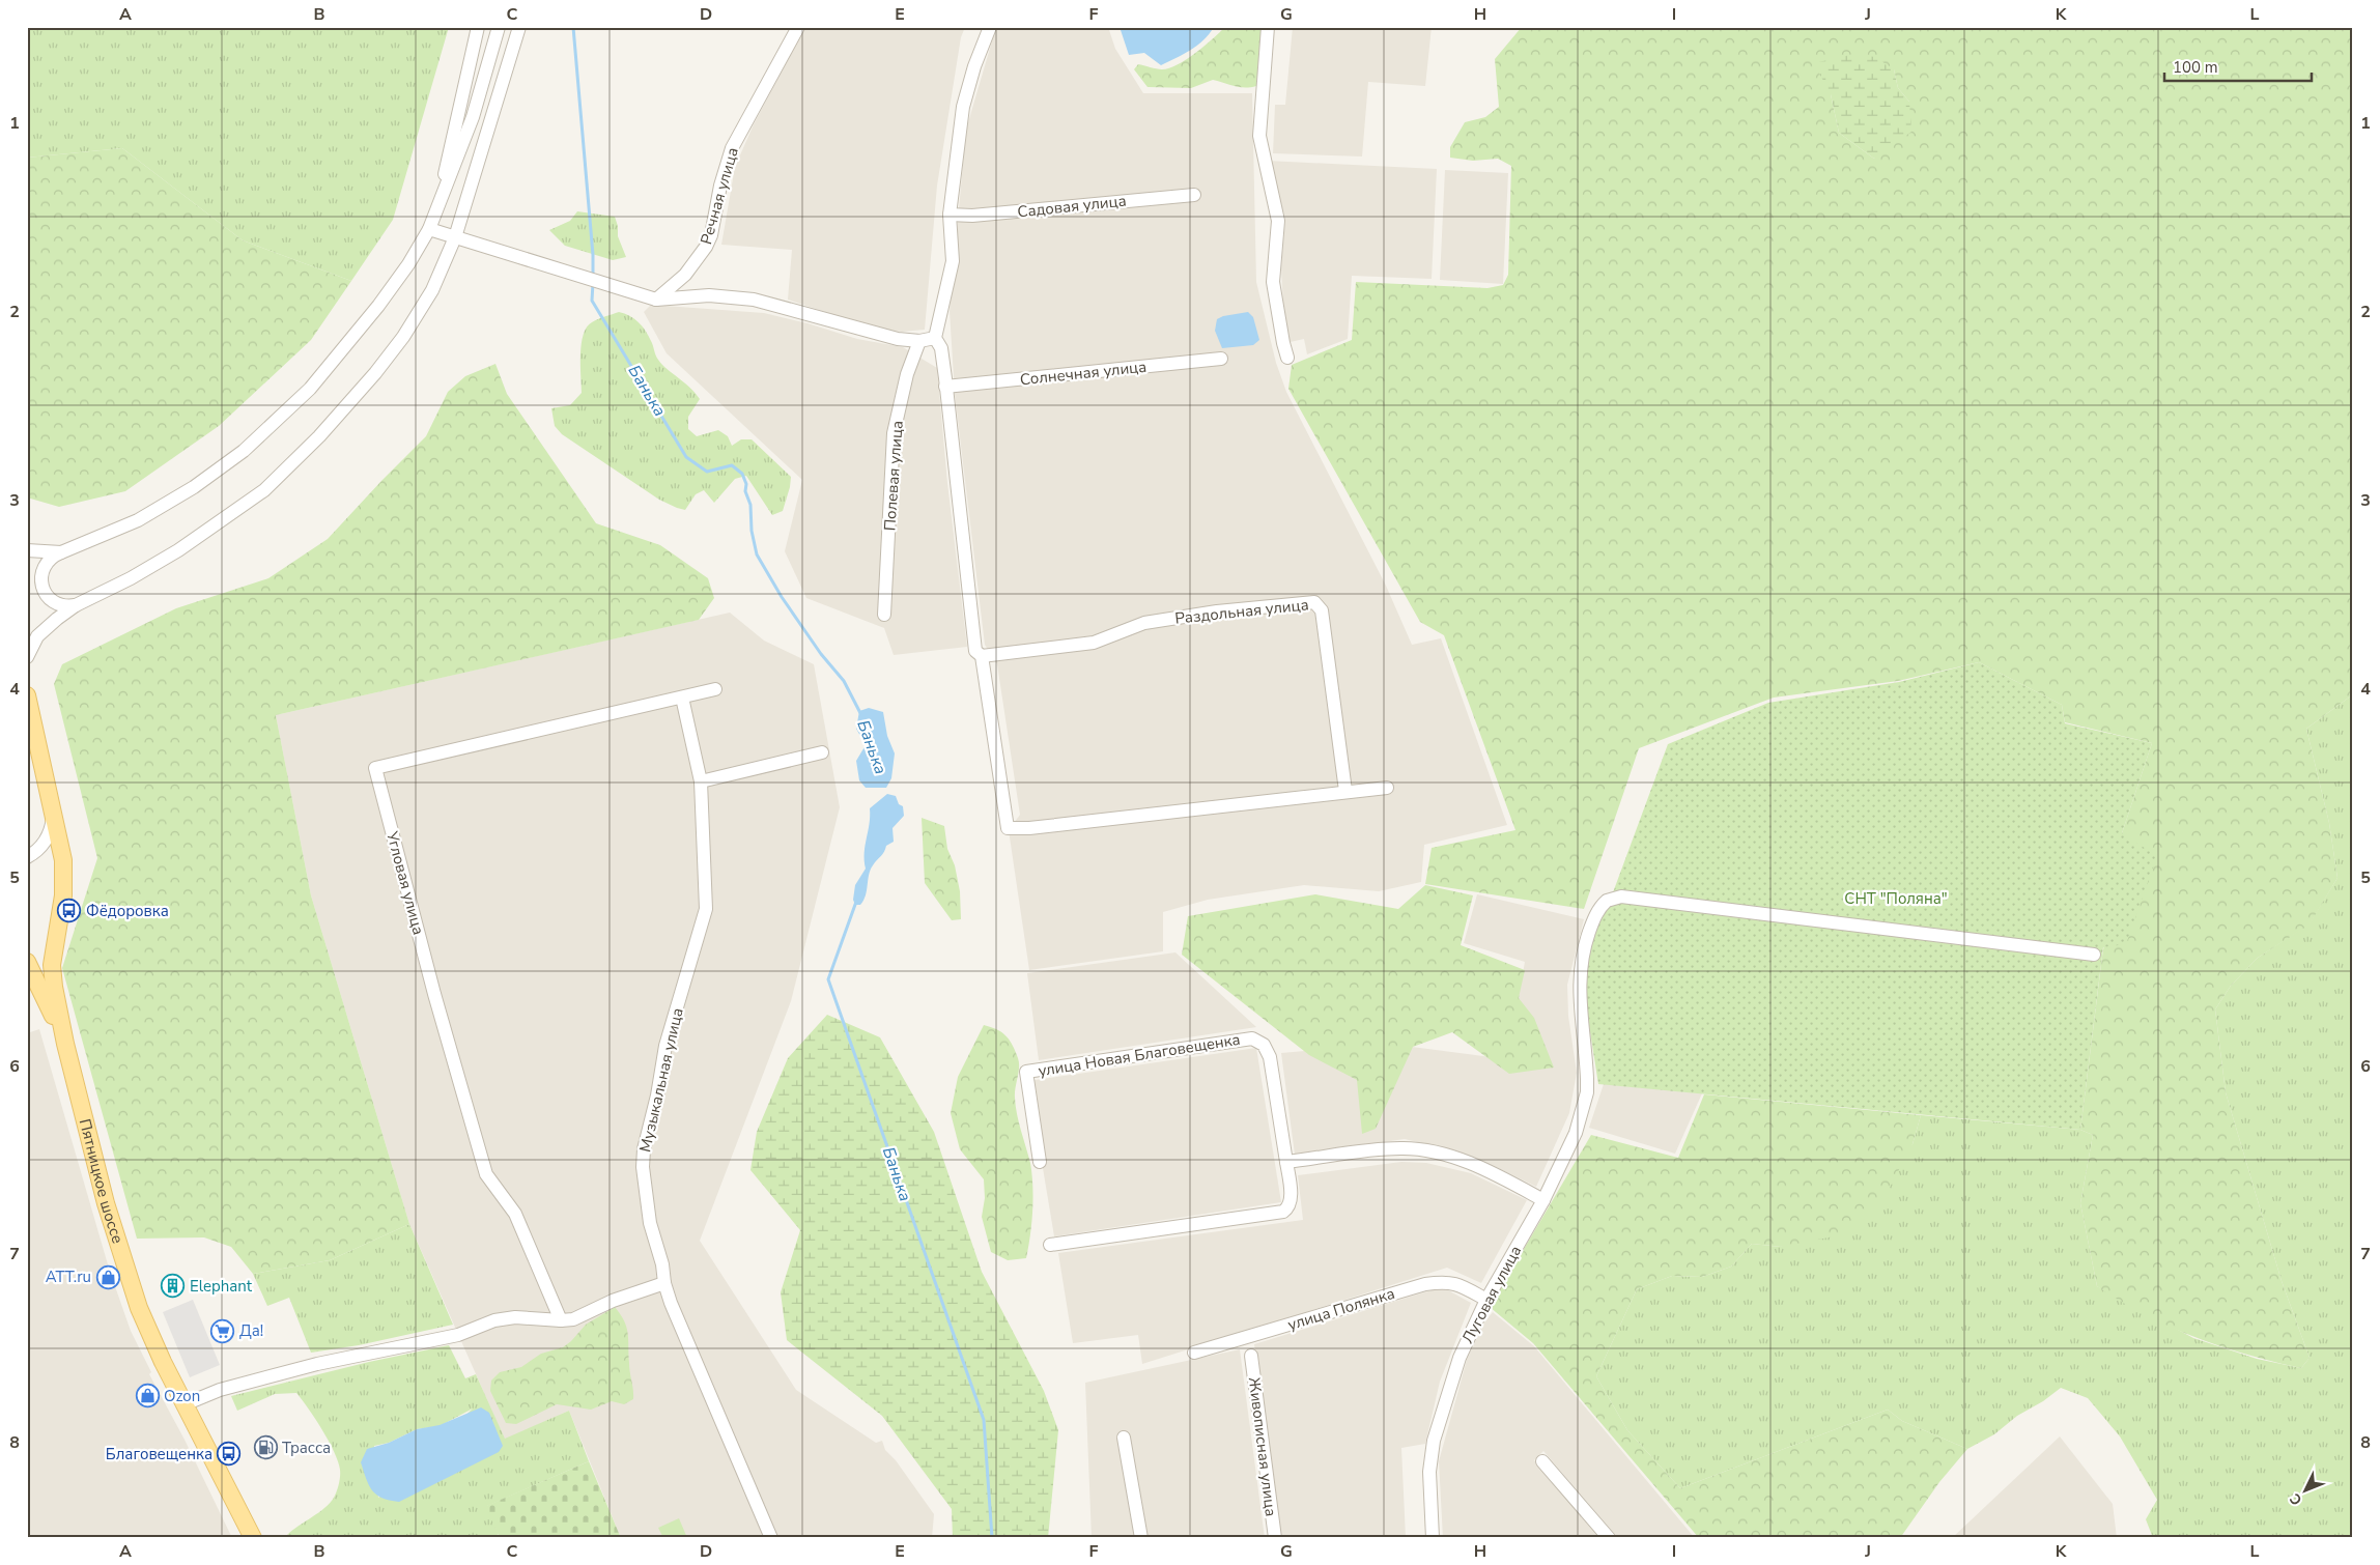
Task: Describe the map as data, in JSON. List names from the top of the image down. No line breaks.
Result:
{"streets":{"main road":["Пятницкое шоссе"],"street":["Речная улица","Садовая улица","Солнечная улица","Полевая улица","Раздольная улица","Угловая улица","улица Новая Благовещенка","Музыкальная улица","Луговая улица","улица Полянка","Живописная улица"]},"crossings":[["Угловая улица","Музыкальная улица"],["Луговая улица","улица Полянка"]],"water":["Банька"],"parks":["СНТ \"Поляна\""],"places":{"bus stop":["Фёдоровка","Благовещенка"],"shop":["ATT.ru","Ozon"],"building":["Elephant"],"supermarket":["Да!"],"fuel station":["Трасса"]},"scale_bar":"100 m","north":"bottom left","grid":{"columns":["A","B","C","D","E","F","G","H","I","J","K","L"],"rows":["1","2","3","4","5","6","7","8"]}}
